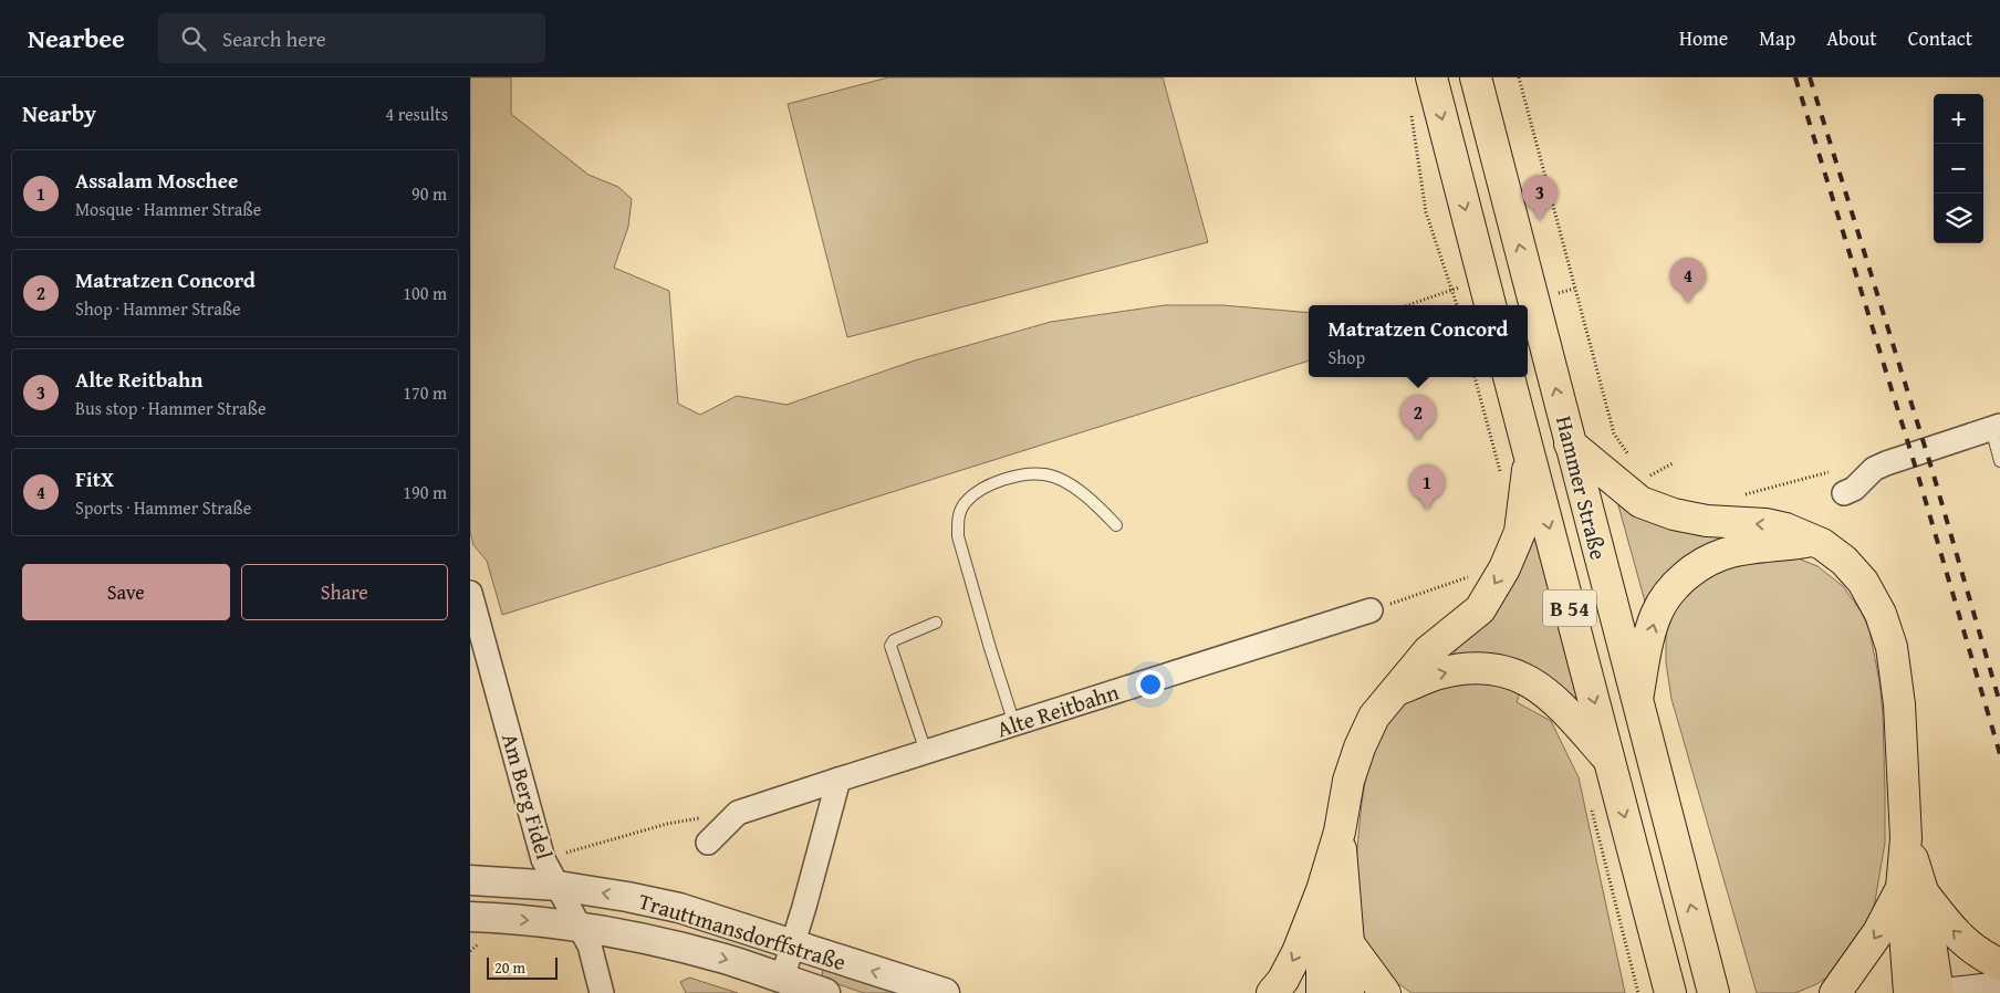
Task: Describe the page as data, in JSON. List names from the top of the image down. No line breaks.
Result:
{"streets":{"main road":["Hammer Straße","B 54"],"street":["Alte Reitbahn","Am Berg Fidel","Trauttmansdorffstraße"]},"crossings":[["Am Berg Fidel","Trauttmansdorffstraße"]],"scale_bar":"20 m","page":{"header":"Nearbee","search":"Search here","nav":["Home","Map","About","Contact"],"heading":["Nearby","4 results"],"map_buttons":["+","−"],"list":[{"mark":"1","name":"Assalam Moschee","note":"Mosque · Hammer Straße","value":"90 m"},{"mark":"2","name":"Matratzen Concord","note":"Shop · Hammer Straße","value":"100 m"},{"mark":"3","name":"Alte Reitbahn","note":"Bus stop · Hammer Straße","value":"170 m"},{"mark":"4","name":"FitX","note":"Sports · Hammer Straße","value":"190 m"}],"pins":["3","4","2","1"],"popup":["Matratzen Concord","Shop"],"buttons":["Save","Share"],"scale":"20 m"}}
